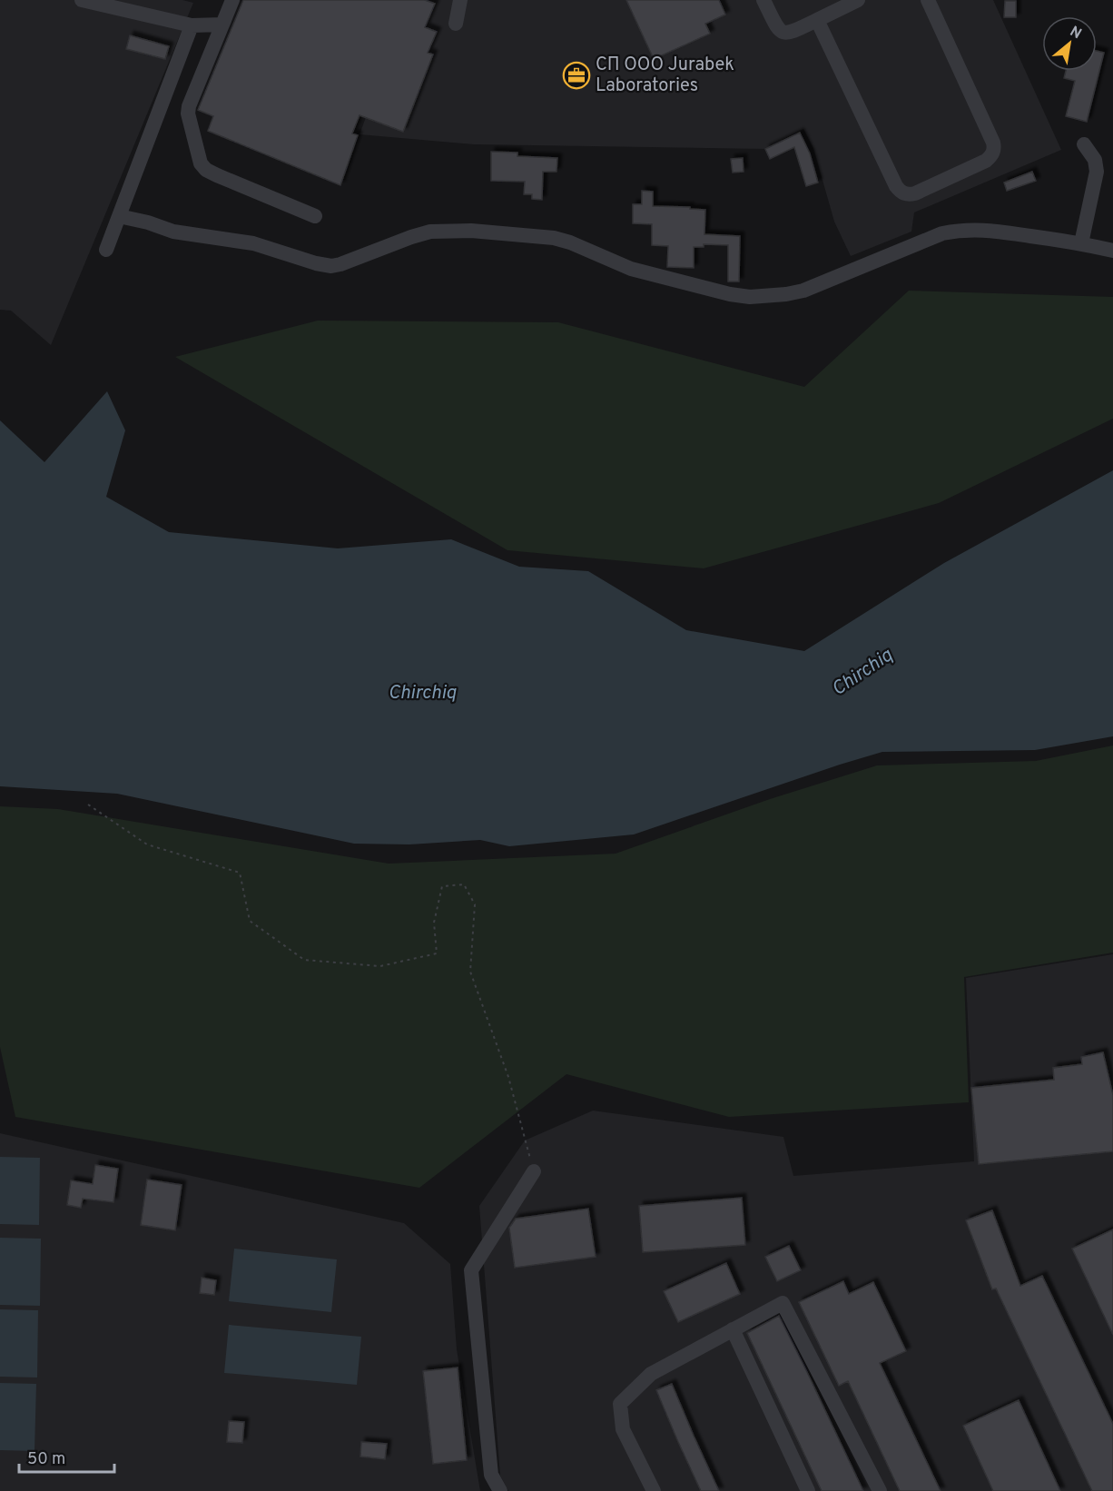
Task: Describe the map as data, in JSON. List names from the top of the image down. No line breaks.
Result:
{"water":["Chirchiq"],"places":{"office":["СП ООО Jurabek Laboratories"]},"scale_bar":"50 m","north":"top right"}
